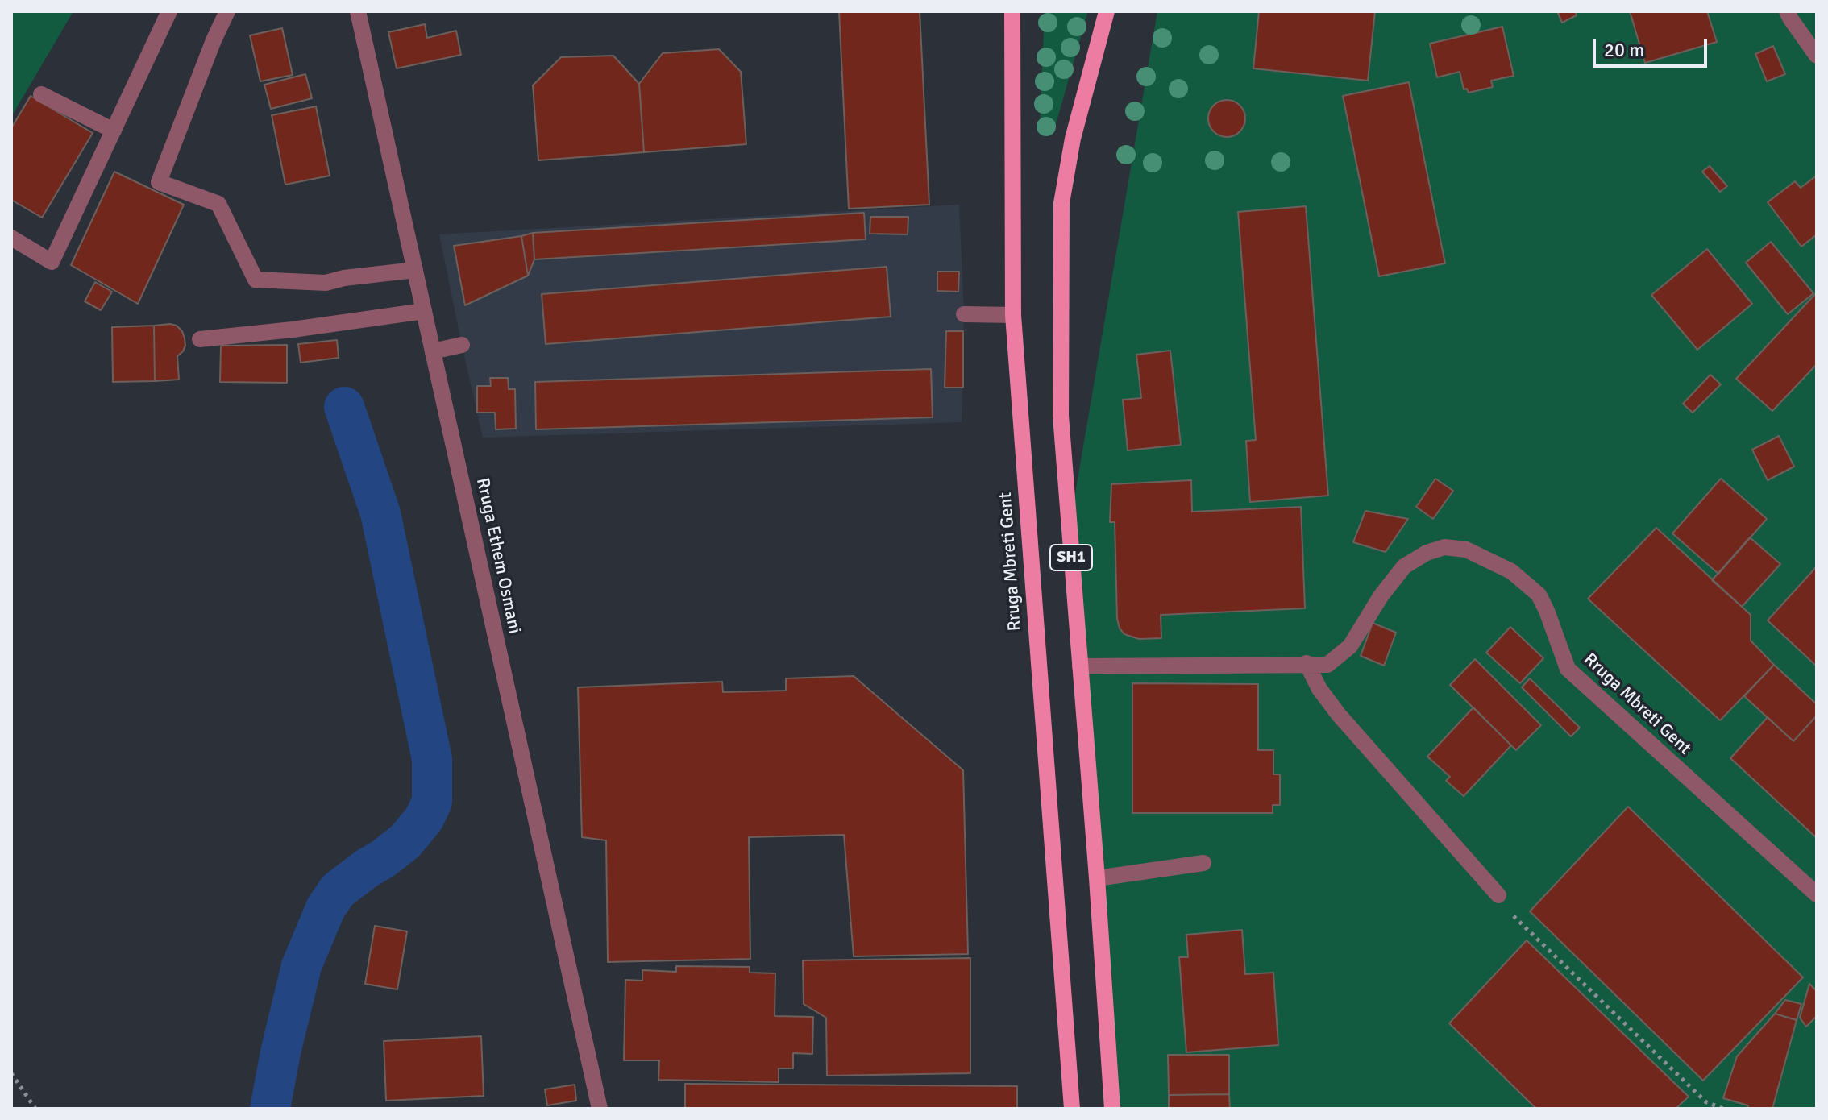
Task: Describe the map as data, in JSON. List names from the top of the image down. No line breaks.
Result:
{"streets":{"main road":["SH1","Rruga Mbreti Gent"],"street":["Rruga Ethem Osmani"]},"crossings":[["SH1","Rruga Mbreti Gent"]],"scale_bar":"20 m"}
